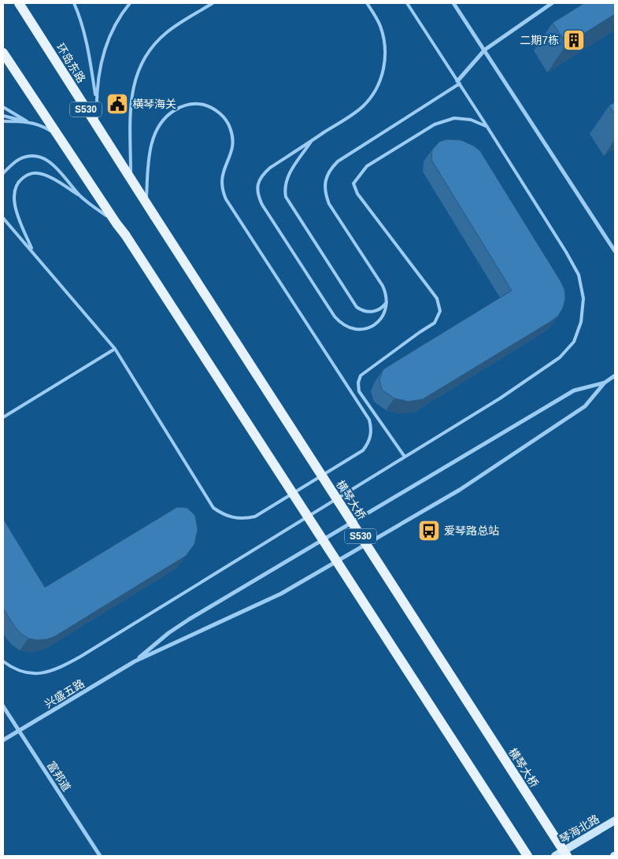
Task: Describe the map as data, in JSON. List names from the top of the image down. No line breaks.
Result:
{"streets":{"main road":["环岛东路","S530","横琴大桥","琴海北路"],"street":["兴盛五路","富邦道"]},"crossings":[["环岛东路","横琴大桥"],["兴盛五路","富邦道"]],"places":{"building":["二期7栋"],"public building":["横琴海关"],"bus stop":["爱琴路总站"]}}
